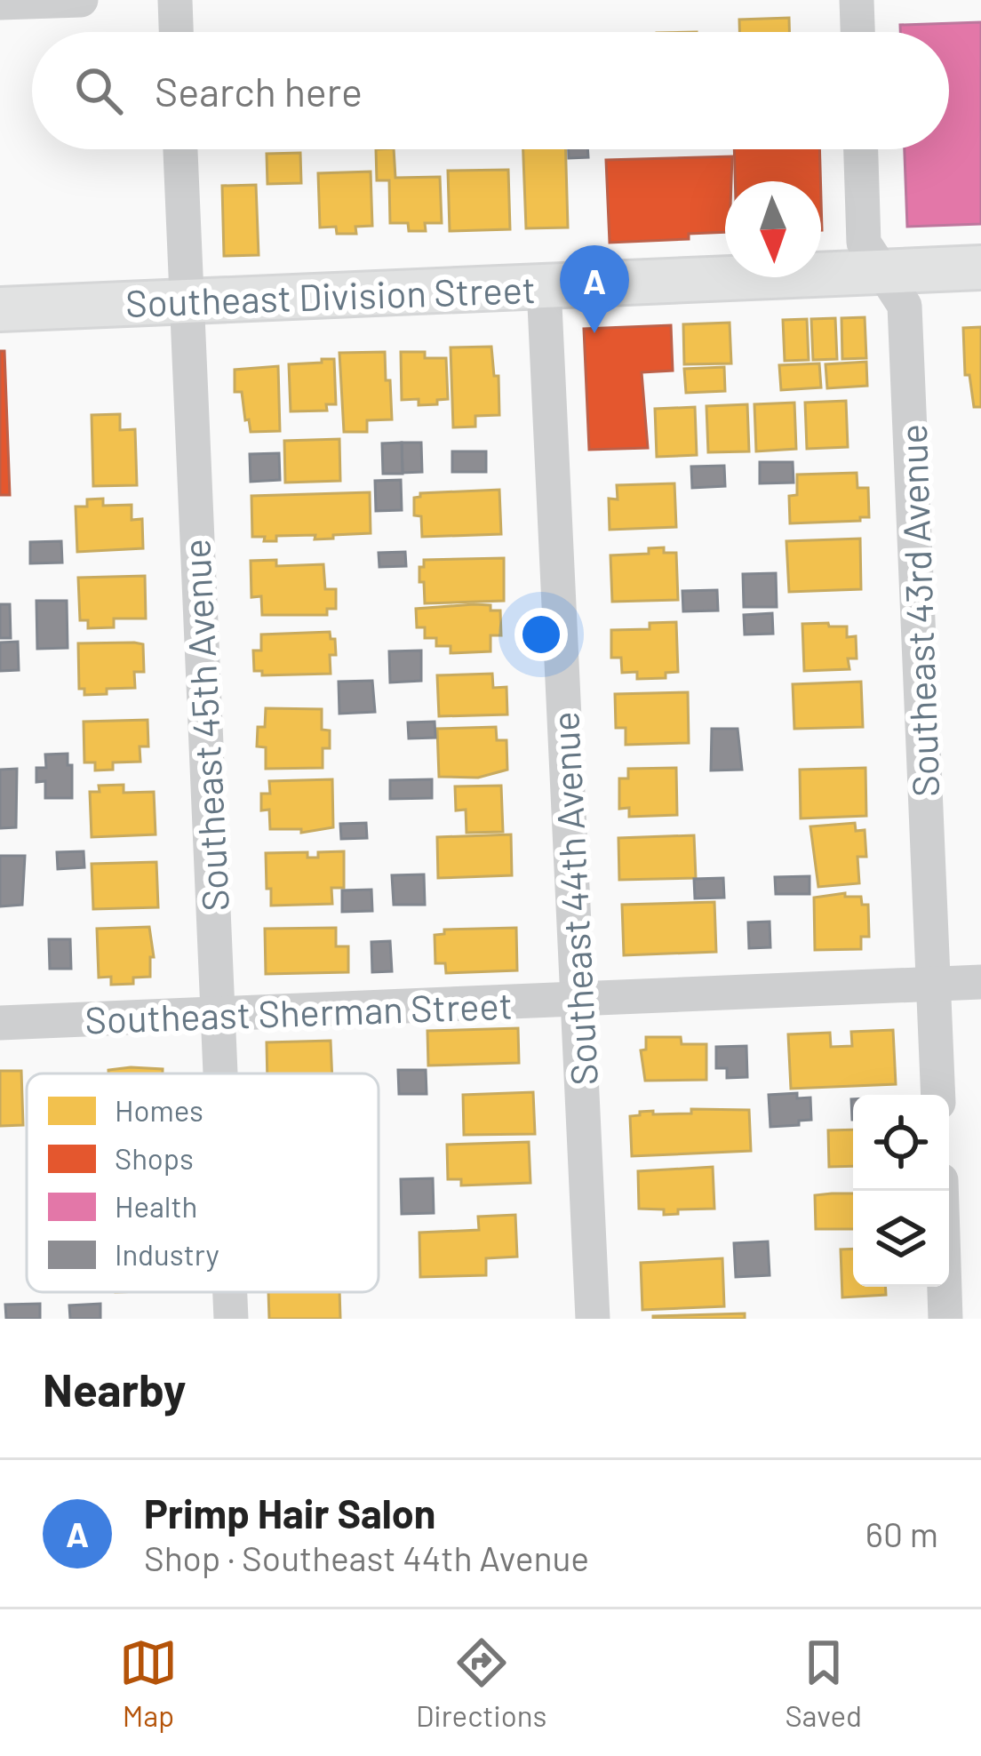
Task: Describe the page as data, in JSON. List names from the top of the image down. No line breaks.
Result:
{"streets":{"main road":["Southeast Division Street"],"street":["Southeast 43rd Avenue","Southeast 45th Avenue","Southeast 44th Avenue","Southeast Sherman Street"]},"crossings":[["Southeast Division Street","Southeast 43rd Avenue"],["Southeast Division Street","Southeast 45th Avenue"],["Southeast Division Street","Southeast 44th Avenue"],["Southeast 43rd Avenue","Southeast Sherman Street"],["Southeast 45th Avenue","Southeast Sherman Street"],["Southeast 44th Avenue","Southeast Sherman Street"]],"legend":["Homes","Shops","Health","Industry"],"north":"bottom","page":{"search":"Search here","pins":"A","heading":"Nearby","list":[{"mark":"A","name":"Primp Hair Salon","note":"Shop · Southeast 44th Avenue","value":"60 m"}],"nav":["Map","Directions","Saved"]}}
